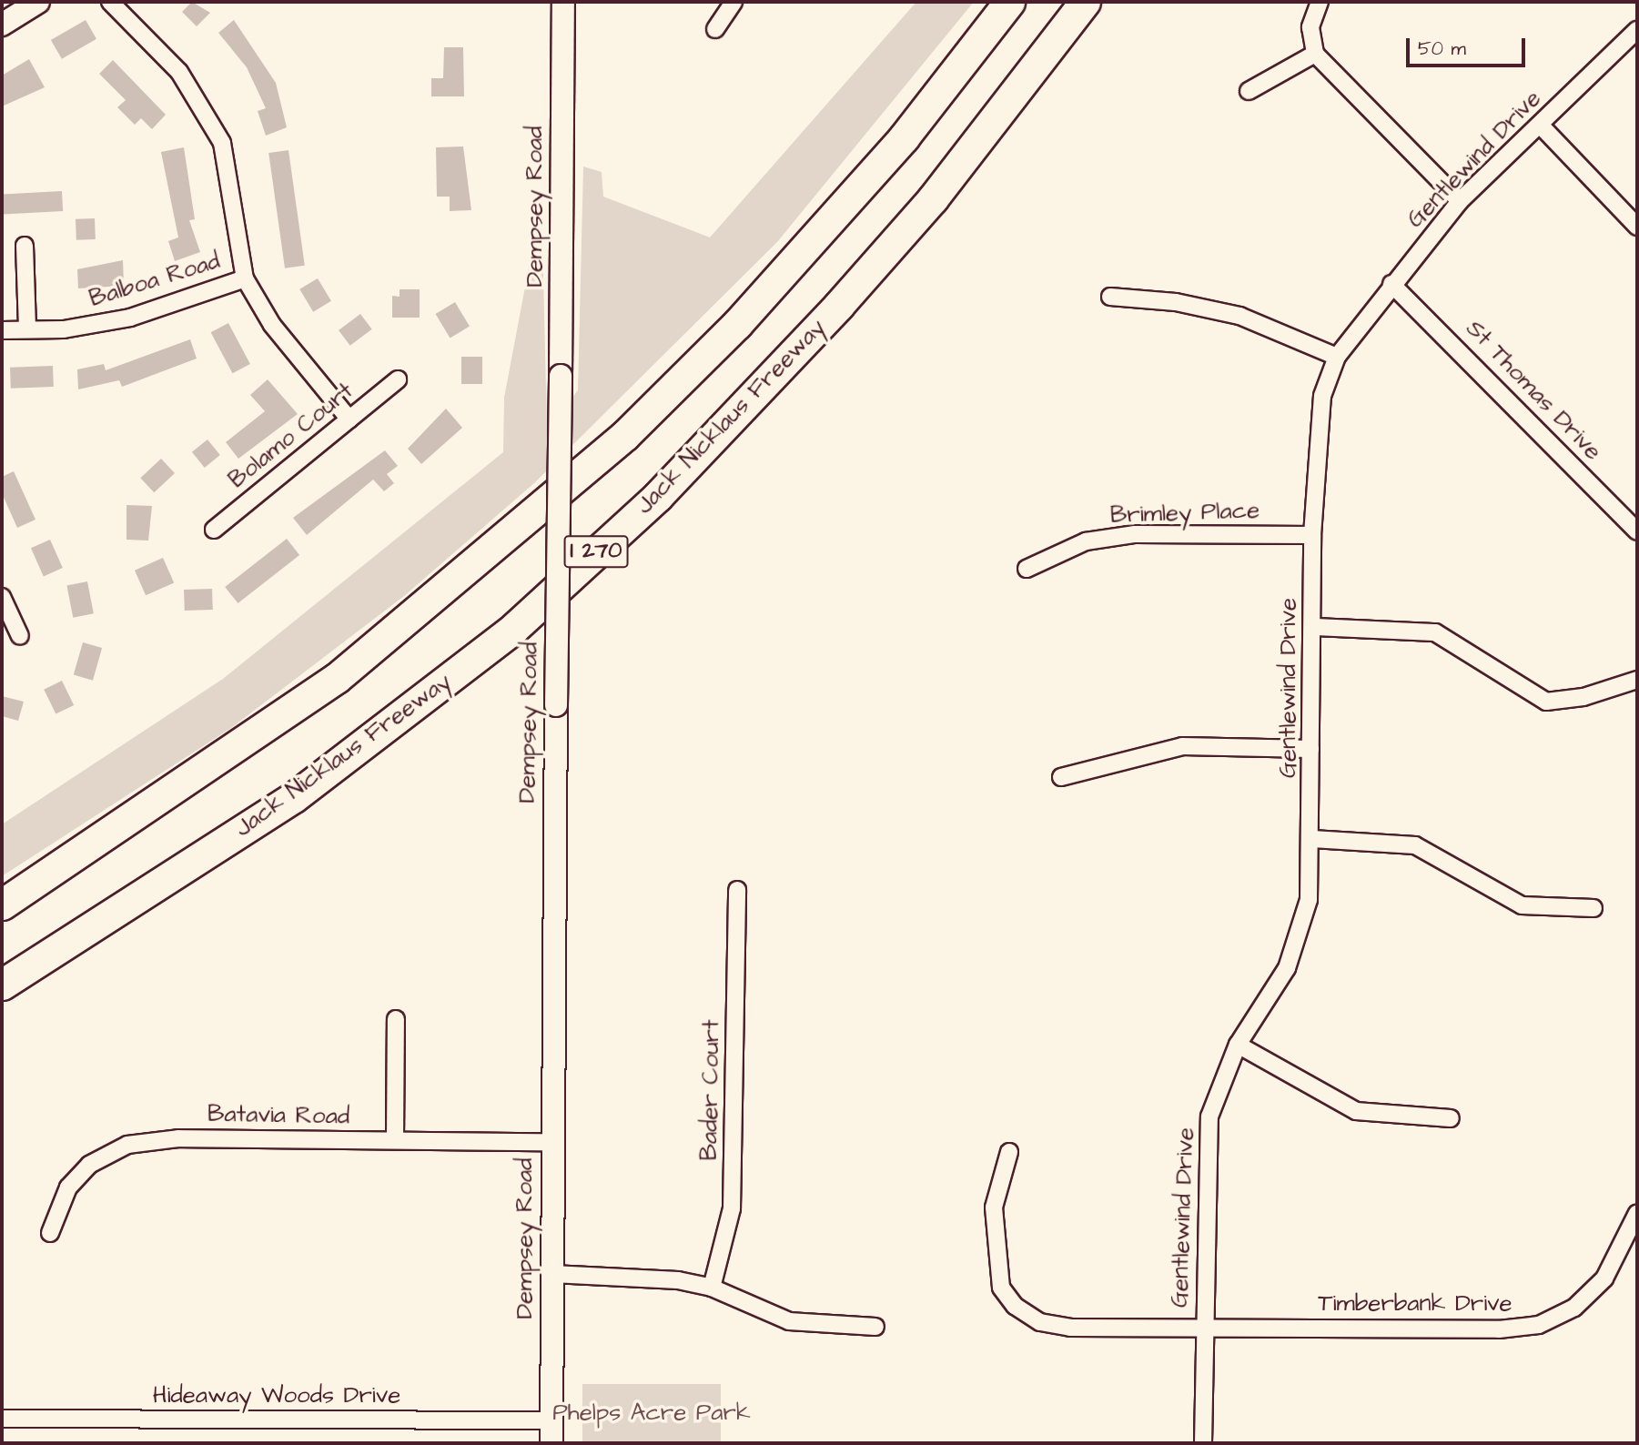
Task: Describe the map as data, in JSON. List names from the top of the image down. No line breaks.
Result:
{"streets":{"highway":["Jack Nicklaus Freeway","I 270"],"main road":["Dempsey Road"],"street":["Gentlewind Drive","Balboa Road","St Thomas Drive","Bolamo Court","Brimley Place","Bader Court","Batavia Road","Timberbank Drive","Hideaway Woods Drive"]},"crossings":[["Gentlewind Drive","St Thomas Drive"],["Gentlewind Drive","Brimley Place"],["Gentlewind Drive","Timberbank Drive"],["Dempsey Road","Batavia Road"],["Dempsey Road","Hideaway Woods Drive"]],"parks":["Phelps Acre Park"],"scale_bar":"50 m"}
